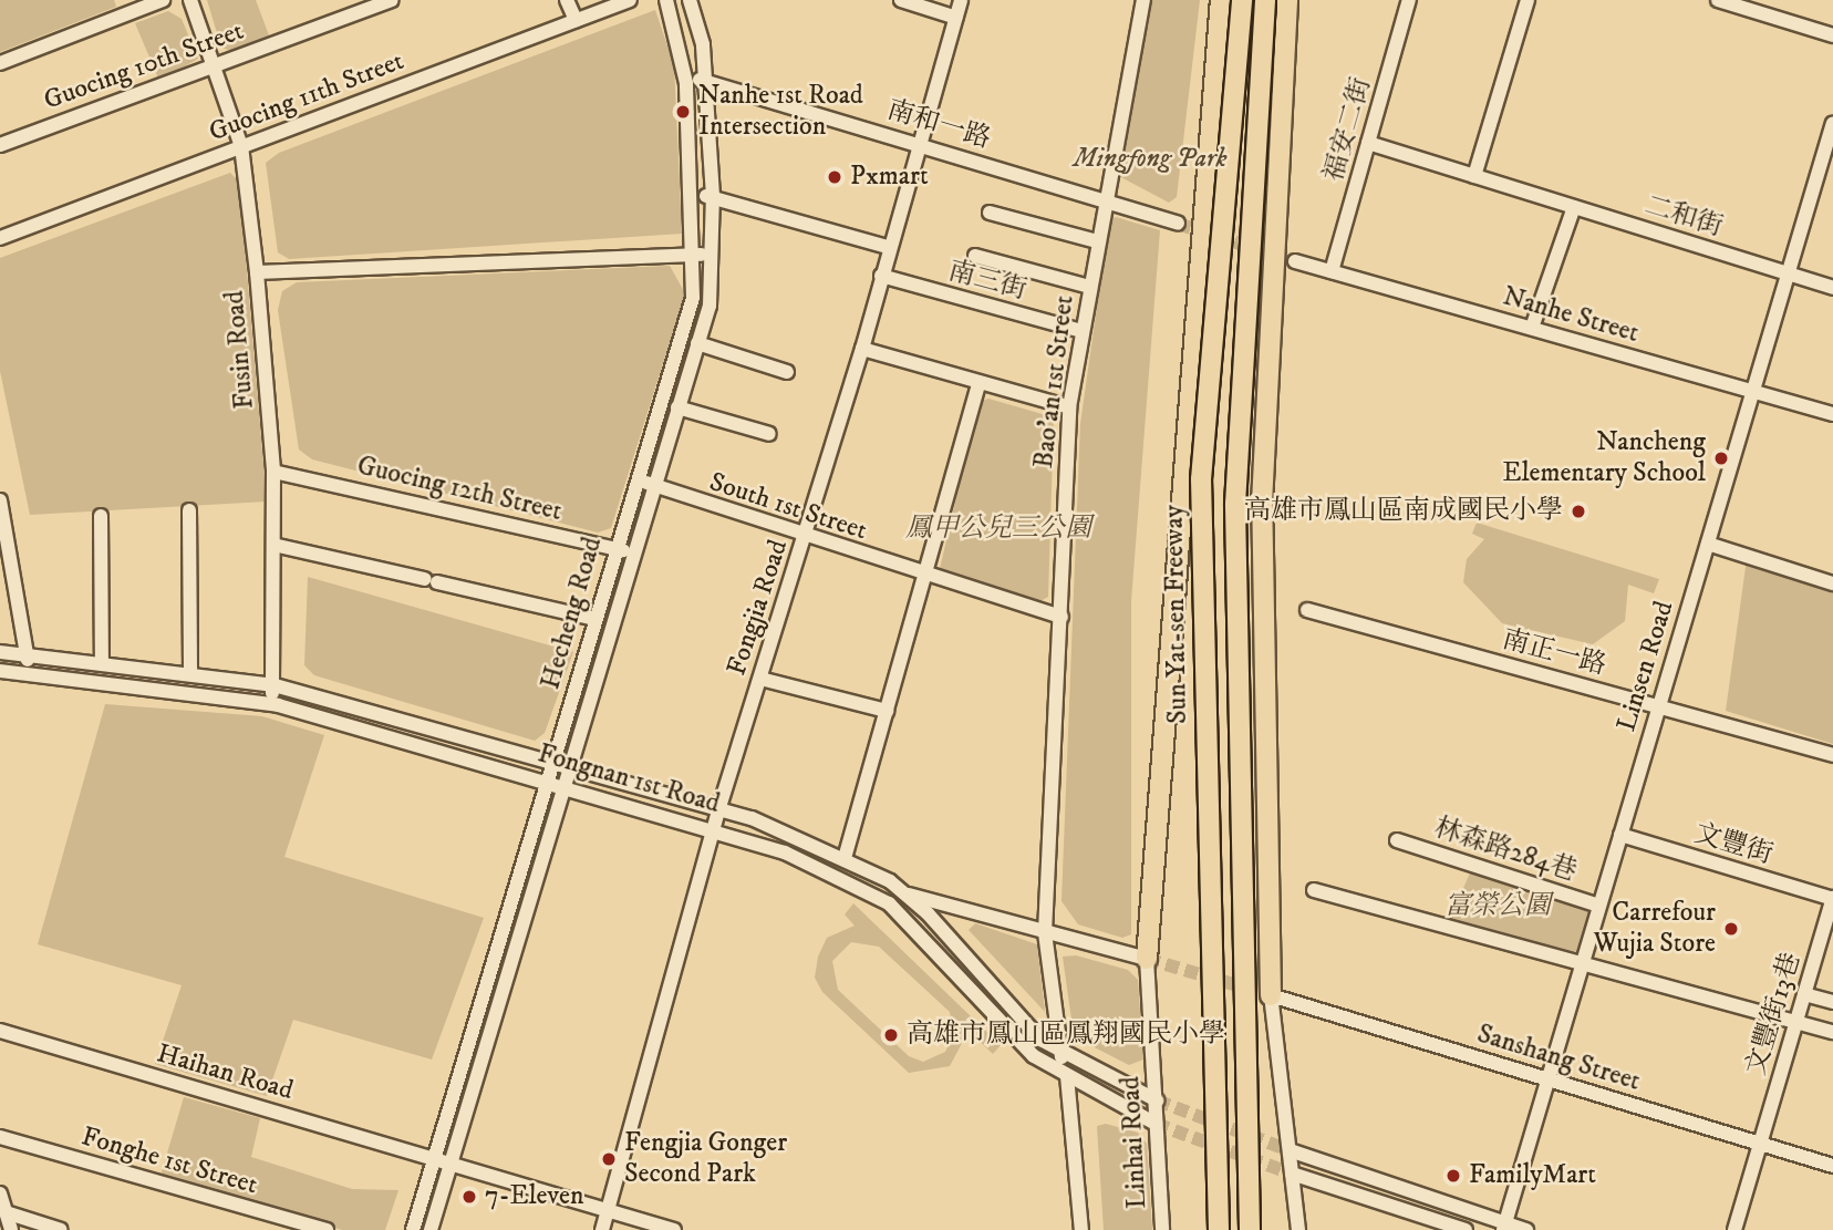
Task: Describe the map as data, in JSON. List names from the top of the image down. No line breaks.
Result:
{"streets":{"highway":["Sun Yat-sen Freeway"],"street":["Guocing 10th Street","Guocing 11th Street","南和一路","福安二街","二和街","南三街","Nanhe Street","Fusin Road","Bao'an 1st Street","Guocing 12th Street","South 1st Street","Fongjia Road","Hecheng Road","南正一路","Linsen Road","Fongnan 1st Road","文豐街","林森路284巷","文豐街13巷","Sanshang Street","Haihan Road","Linhai Road","Fonghe 1st Street"]},"crossings":[["Guocing 10th Street","Fusin Road"],["Guocing 11th Street","Fusin Road"],["南和一路","Bao'an 1st Street"],["南和一路","Fongjia Road"],["南和一路","Hecheng Road"],["福安二街","二和街"],["福安二街","Nanhe Street"],["二和街","Linsen Road"],["南三街","Bao'an 1st Street"],["南三街","Fongjia Road"],["Nanhe Street","Linsen Road"],["Fusin Road","Guocing 12th Street"],["Fusin Road","Fongnan 1st Road"],["Bao'an 1st Street","South 1st Street"],["Bao'an 1st Street","Fongnan 1st Road"],["Guocing 12th Street","Hecheng Road"],["South 1st Street","Fongjia Road"],["South 1st Street","Hecheng Road"],["Fongjia Road","Fongnan 1st Road"],["Fongjia Road","Haihan Road"],["Hecheng Road","Fongnan 1st Road"],["Hecheng Road","Haihan Road"],["南正一路","Linsen Road"],["Linsen Road","文豐街"],["Linsen Road","林森路284巷"],["Linsen Road","Sanshang Street"],["Fongnan 1st Road","Linhai Road"],["文豐街","文豐街13巷"],["文豐街13巷","Sanshang Street"]],"parks":["Mingfong Park","鳳甲公兒三公園","富榮公園"],"places":["Nanhe 1st Road Intersection","Pxmart","Nancheng Elementary School","高雄市鳳山區南成國民小學","Carrefour Wujia Store","高雄市鳳山區鳳翔國民小學","Fengjia Gonger Second Park","FamilyMart","7-Eleven"]}
